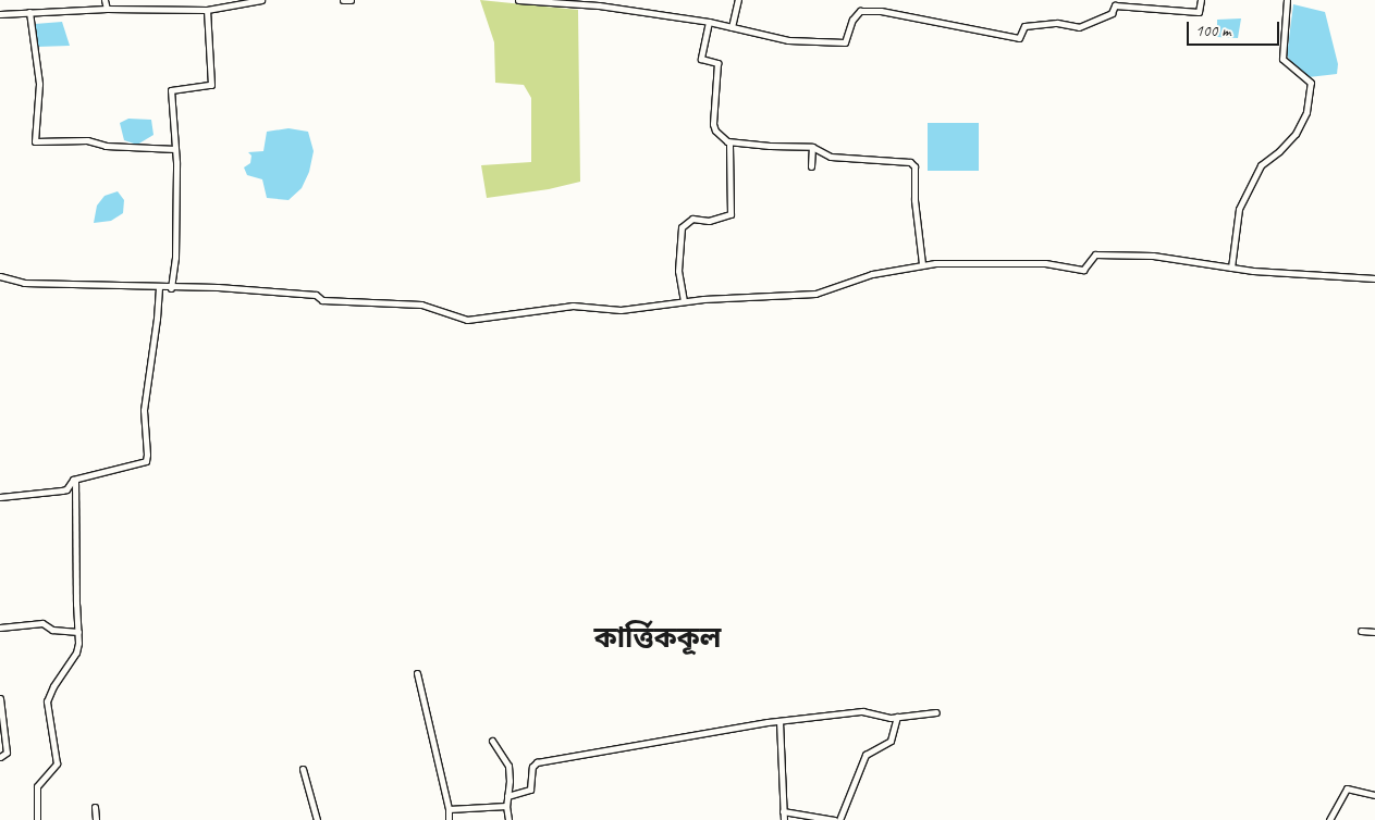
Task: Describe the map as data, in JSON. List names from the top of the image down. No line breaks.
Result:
{"districts":["কার্ত্তিককূল"],"scale_bar":"100 m"}
